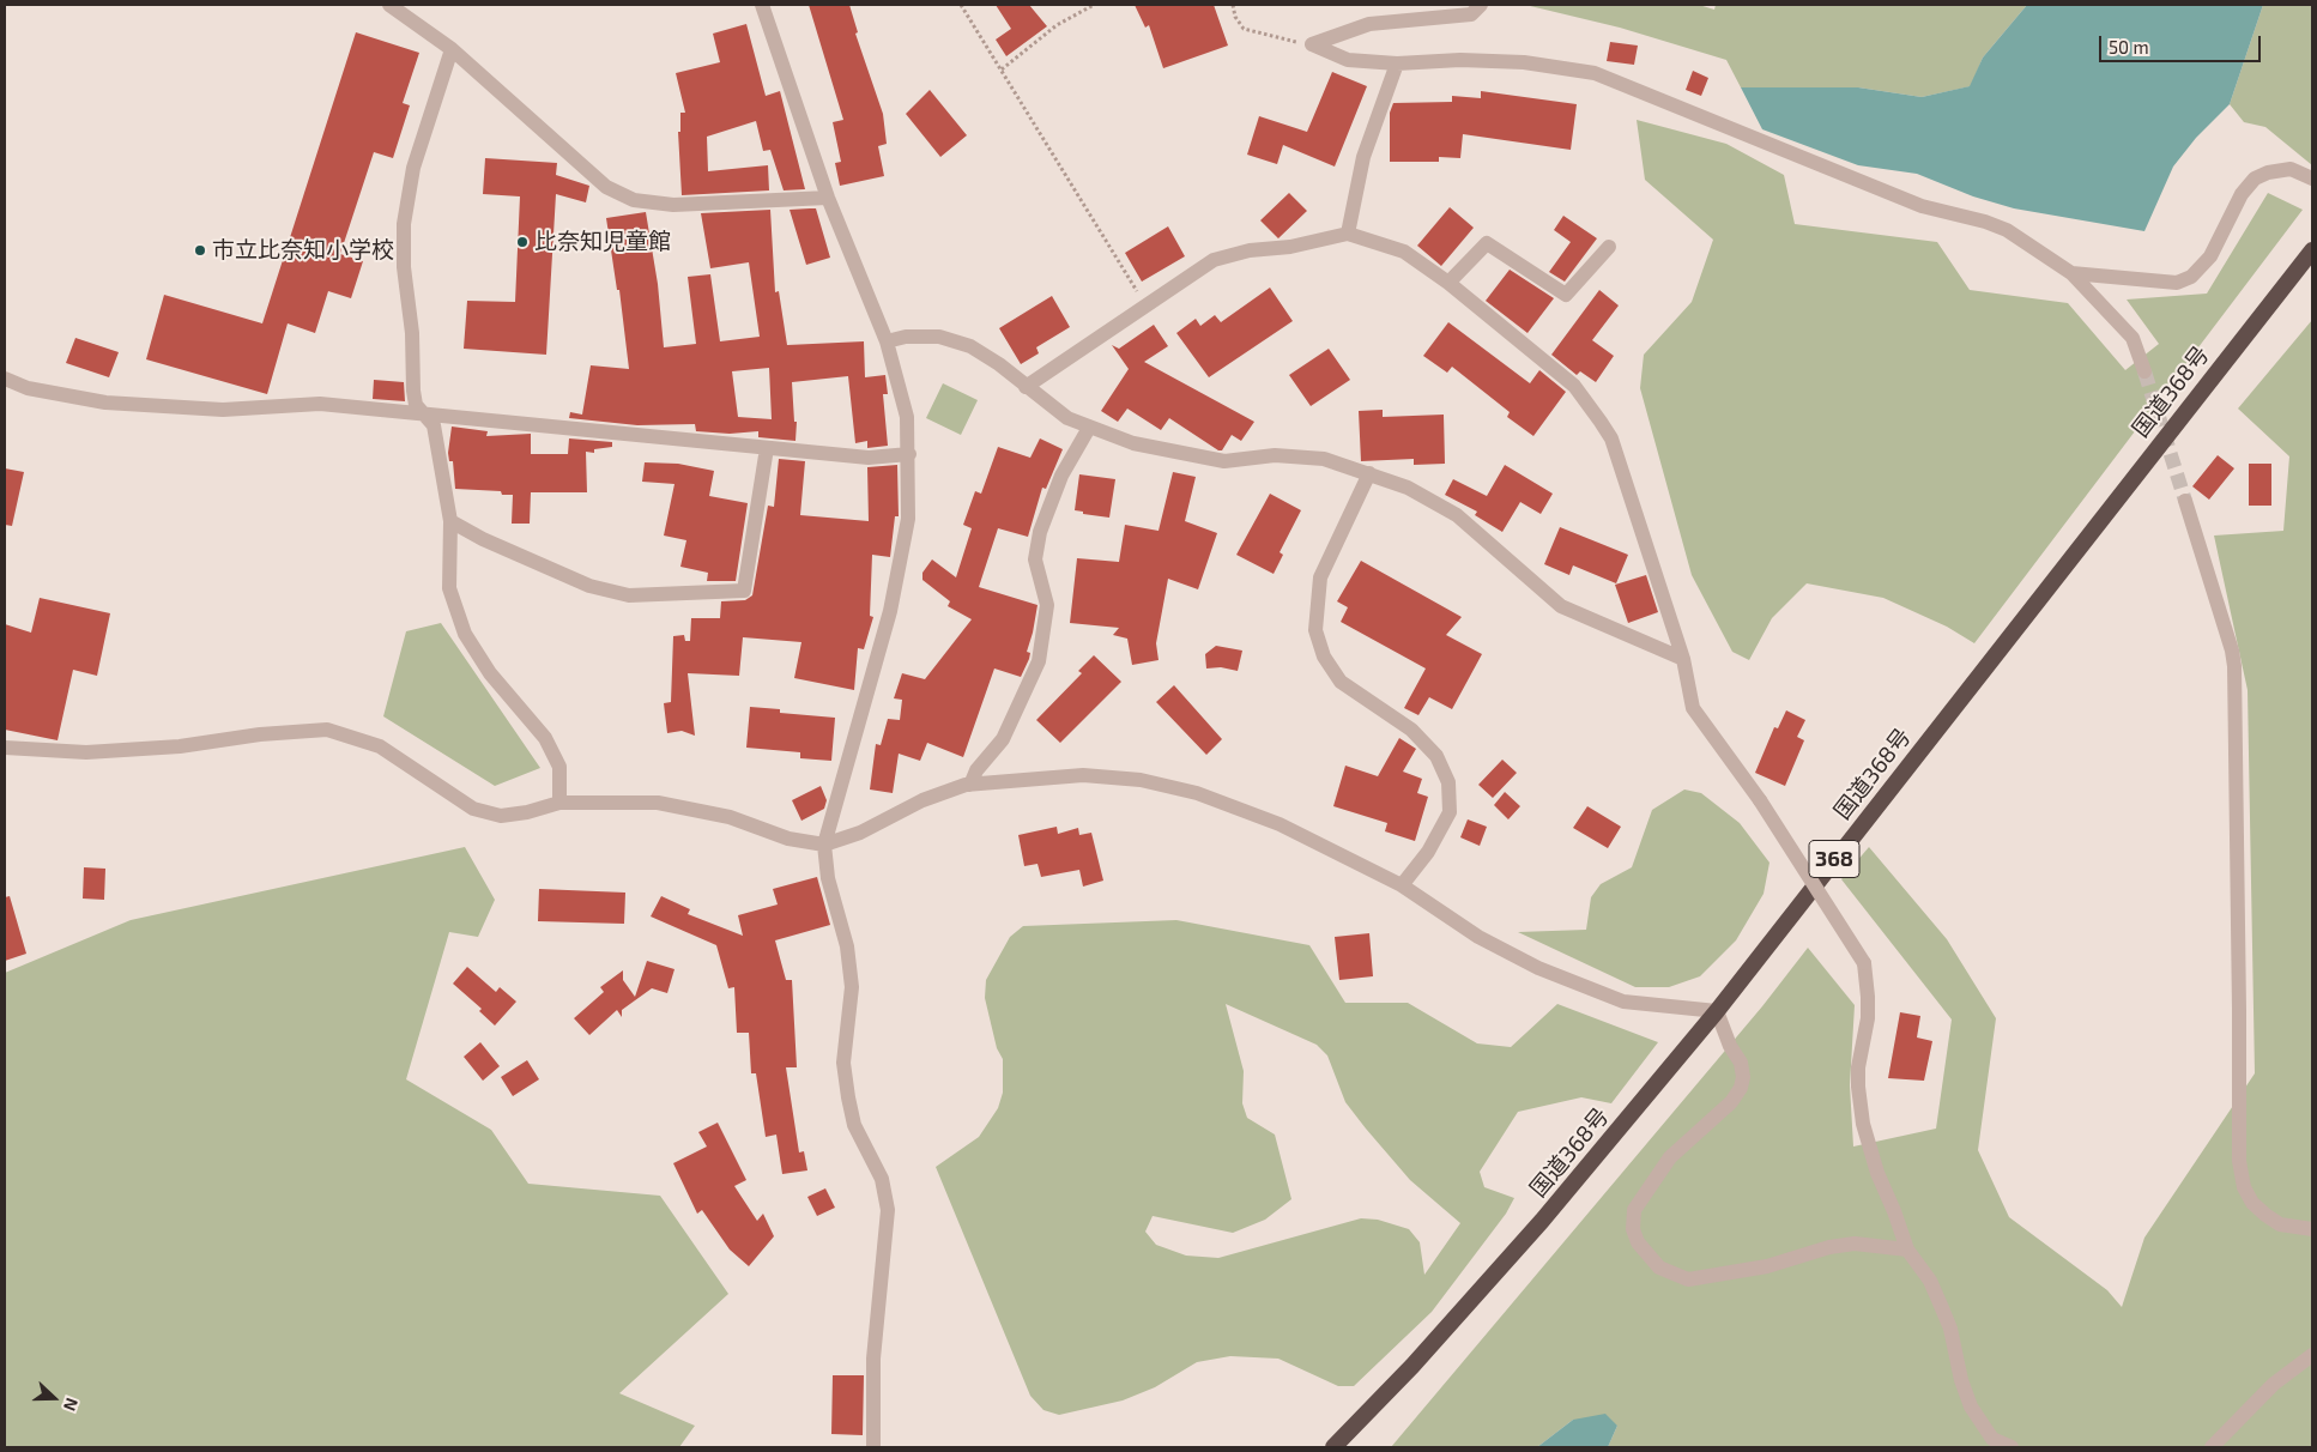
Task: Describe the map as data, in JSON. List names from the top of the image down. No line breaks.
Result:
{"streets":{"highway":["国道368号","368"]},"places":["比奈知児童館","市立比奈知小学校"],"scale_bar":"50 m","north":"right"}
